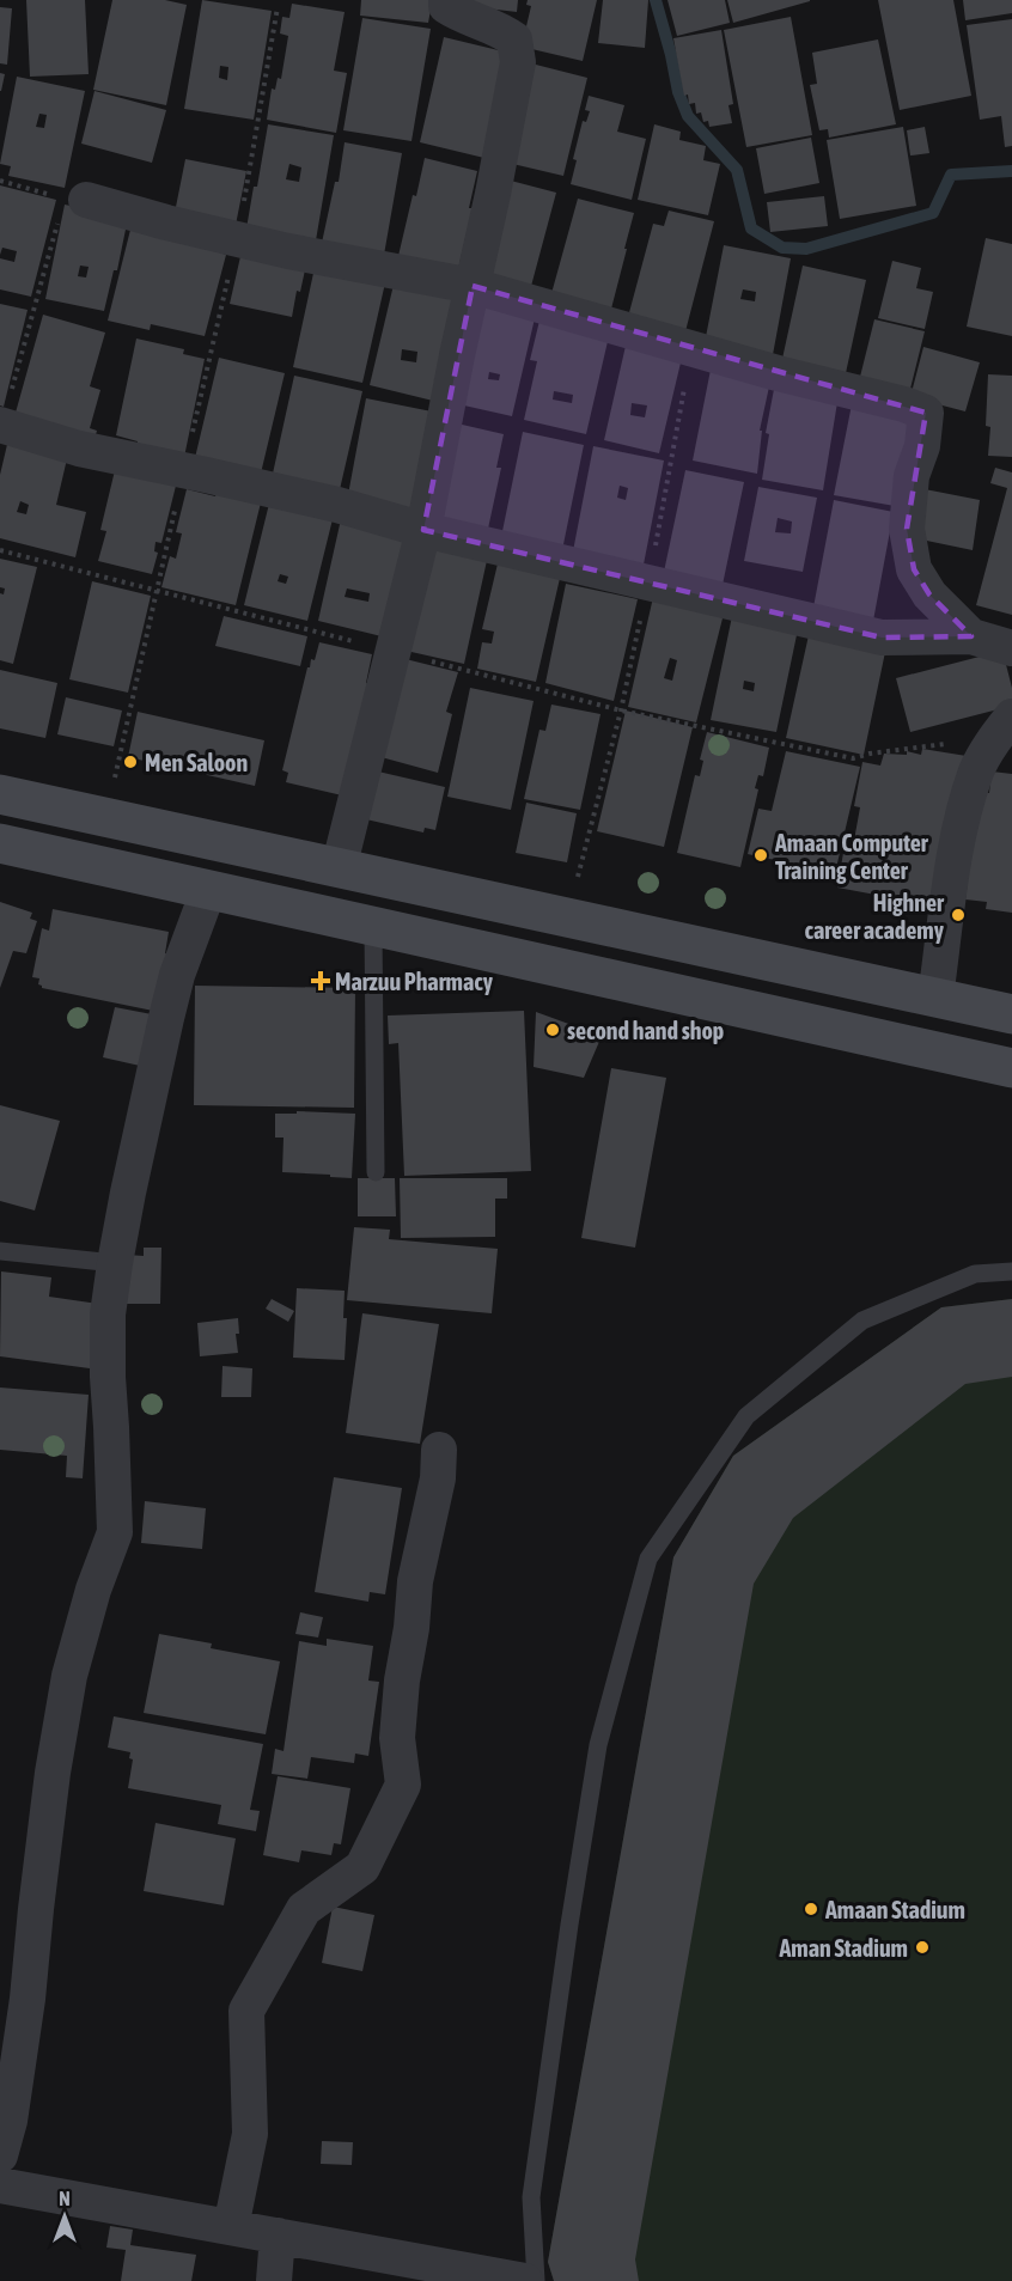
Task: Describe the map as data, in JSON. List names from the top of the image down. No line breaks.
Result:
{"places":{"other":["Men Saloon","Amaan Computer Training Center","Highner career academy","second hand shop","Amaan Stadium","Aman Stadium"],"health":["Marzuu Pharmacy"]},"north":"top"}
